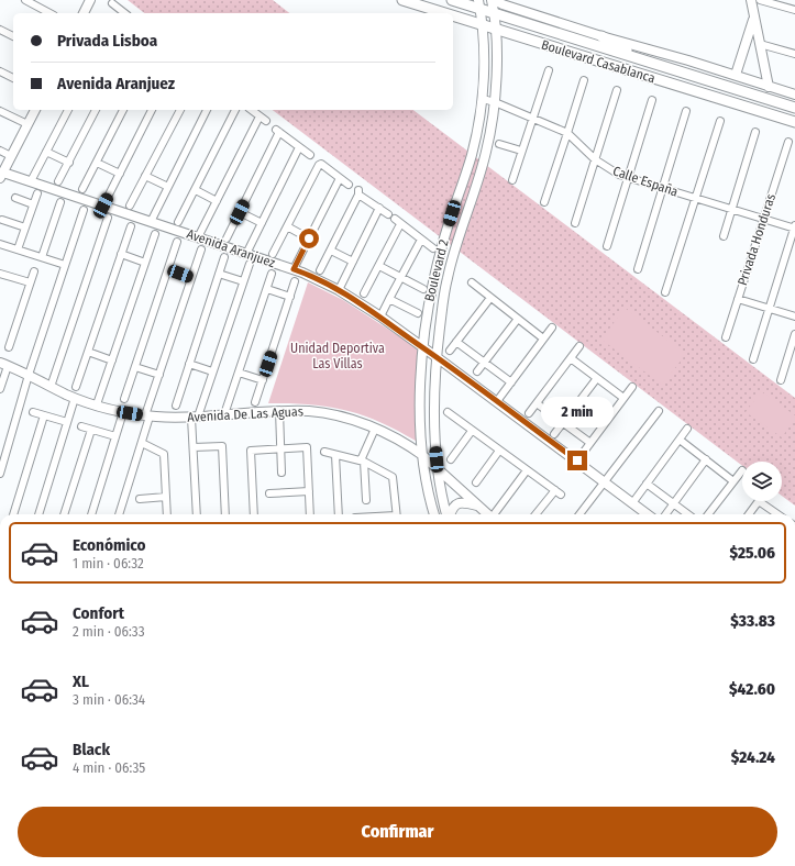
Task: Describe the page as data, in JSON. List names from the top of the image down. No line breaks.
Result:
{"streets":{"main road":["Boulevard Casablanca","Avenida Aranjuez","Boulevard 2","Avenida De Las Aguas"],"street":["Calle España","Privada Honduras"]},"crossings":[["Boulevard Casablanca","Boulevard 2"],["Calle España","Privada Honduras"],["Calle España","Boulevard 2"],["Avenida Aranjuez","Boulevard 2"],["Boulevard 2","Avenida De Las Aguas"]],"parks":["Unidad Deportiva Las Villas"],"page":{"banner":["Privada Lisboa","Avenida Aranjuez"],"bubble":"2 min","list":[{"name":"Económico","note":"1 min · 06:32","value":"$25.06"},{"name":"Confort","note":"2 min · 06:33","value":"$33.83"},{"name":"XL","note":"3 min · 06:34","value":"$42.60"},{"name":"Black","note":"4 min · 06:35","value":"$24.24"}],"buttons":"Confirmar"}}
